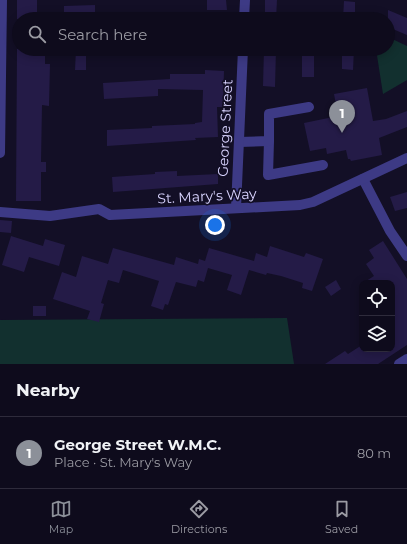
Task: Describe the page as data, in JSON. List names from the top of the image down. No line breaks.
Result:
{"streets":{"street":["George Street","St. Mary's Way"]},"crossings":[["George Street","St. Mary's Way"]],"page":{"search":"Search here","pins":"1","heading":"Nearby","list":[{"mark":"1","name":"George Street W.M.C.","note":"Place · St. Mary's Way","value":"80 m"}],"nav":["Map","Directions","Saved"]}}
